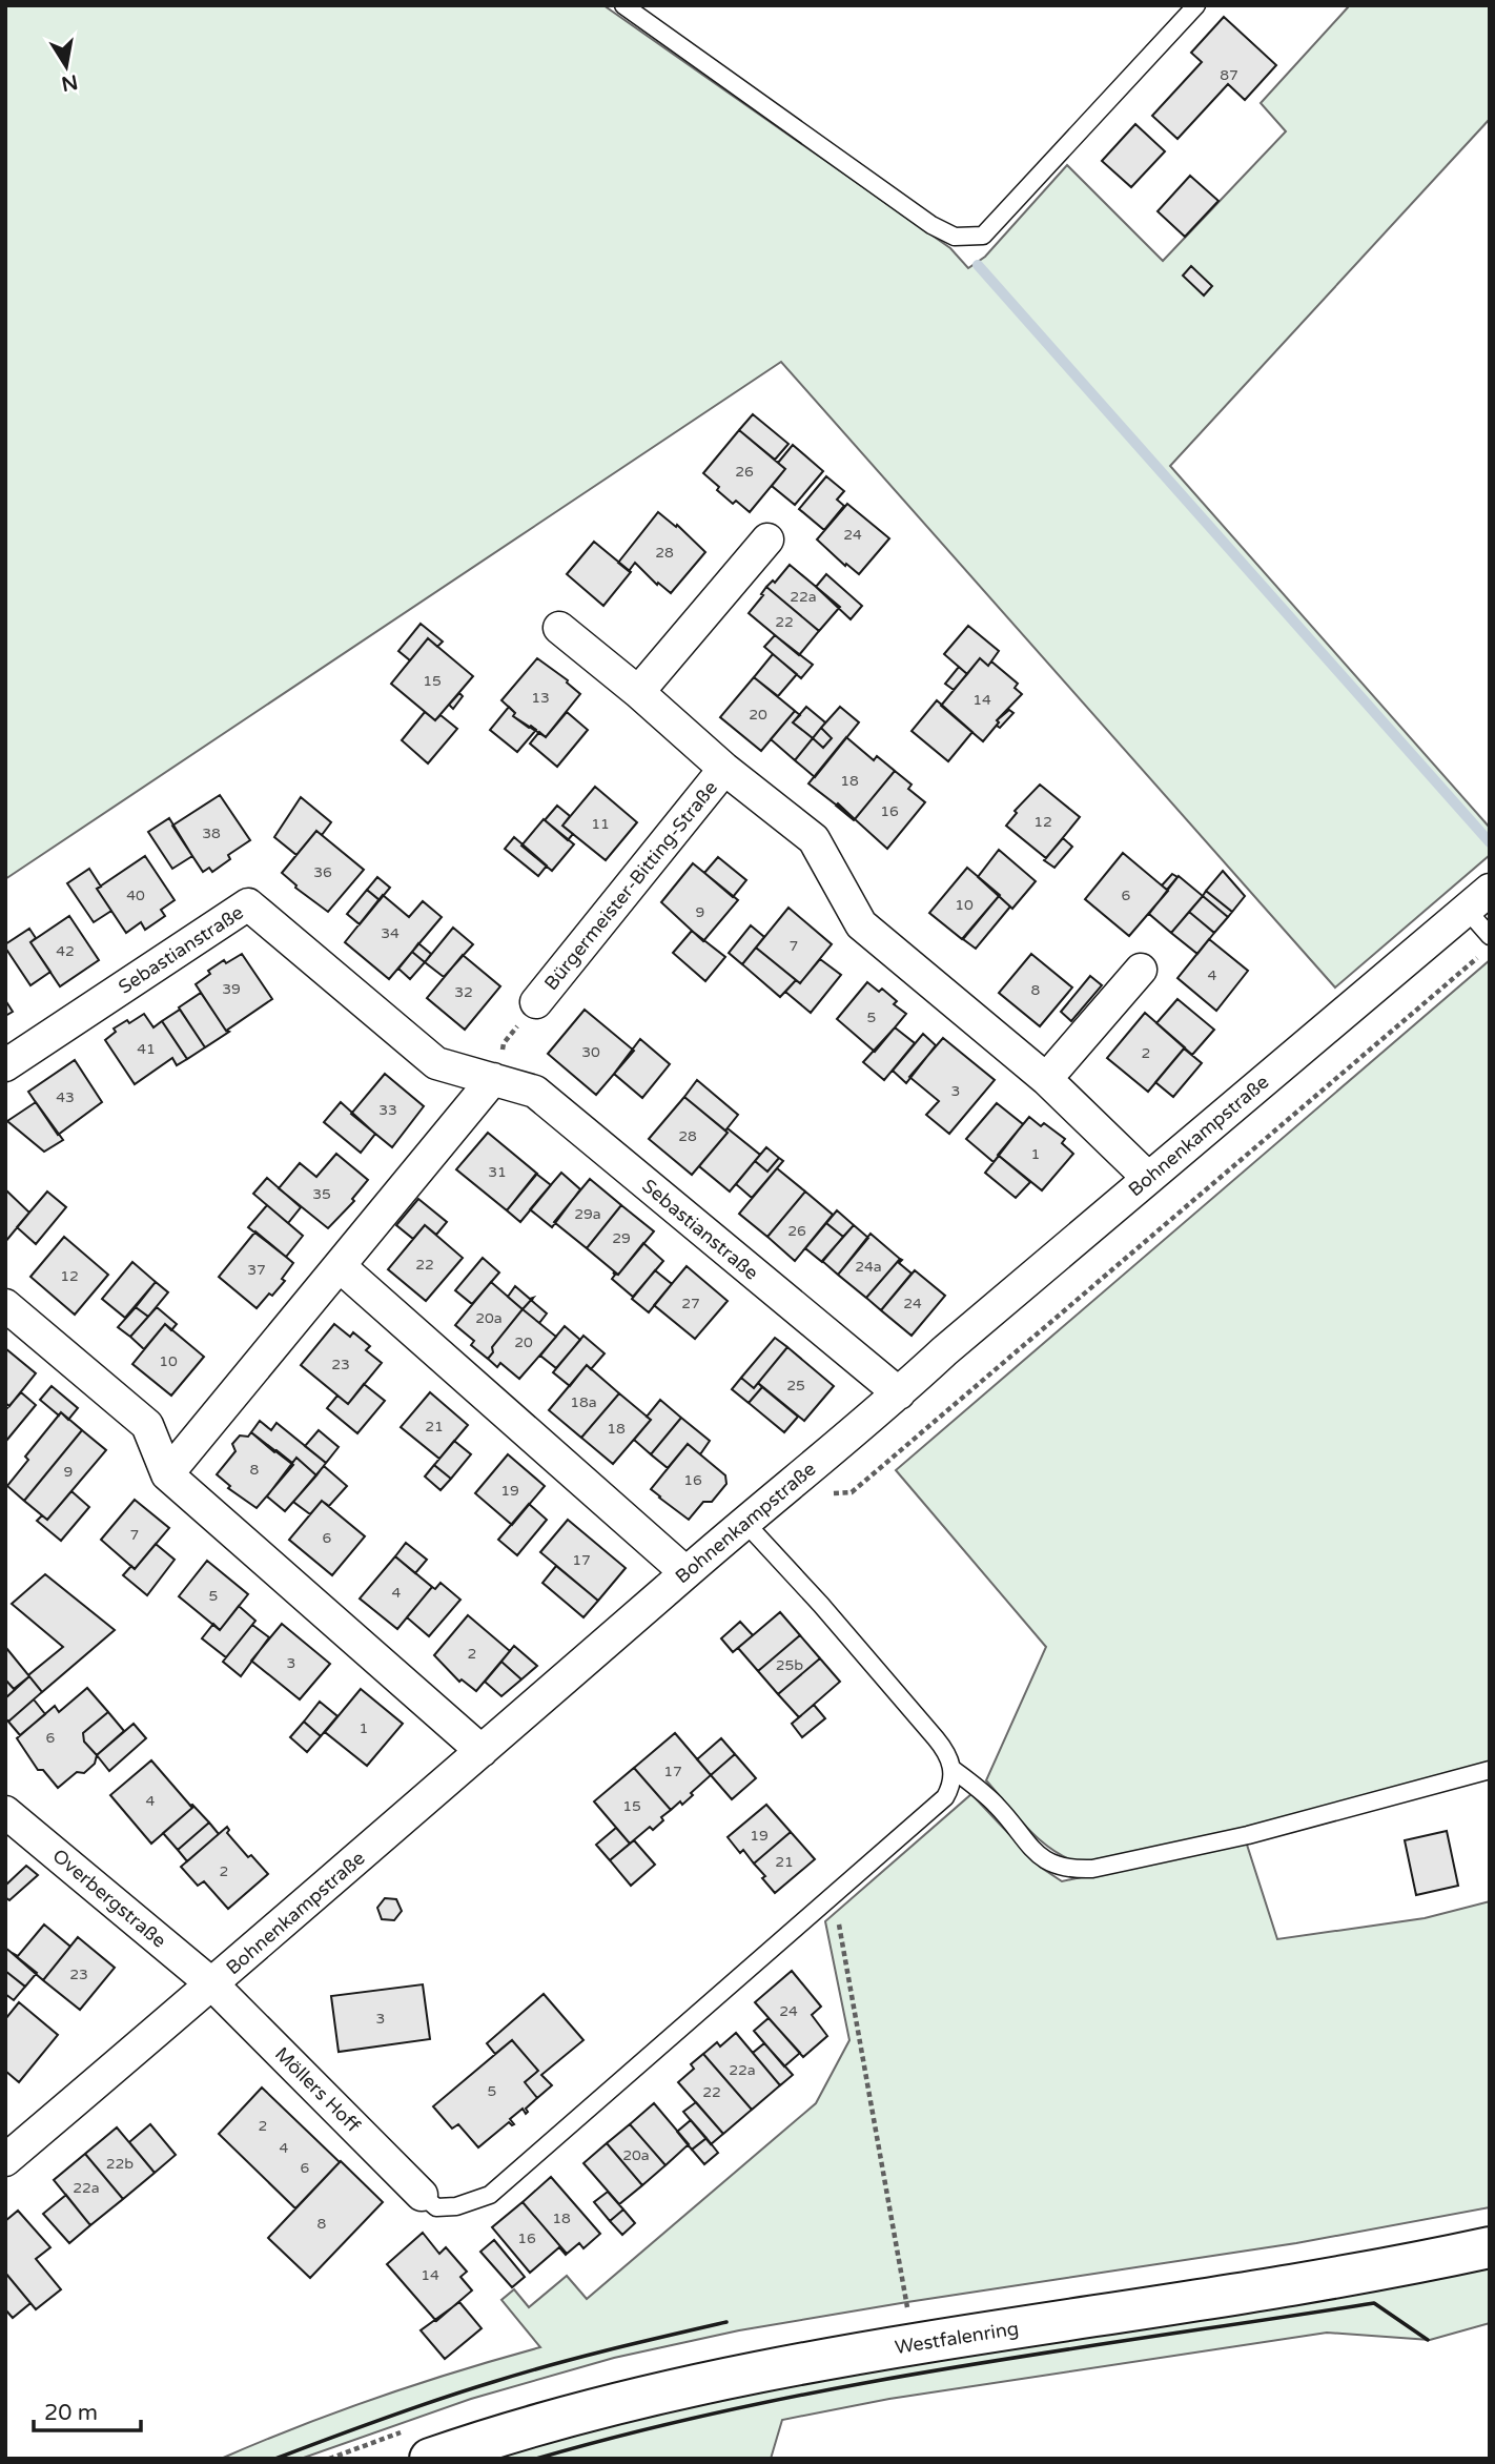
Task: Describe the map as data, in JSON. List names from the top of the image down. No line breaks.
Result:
{"streets":{"street":["Bürgermeister-Bitting-Straße","Sebastianstraße","Bohnenkampstraße","Overbergstraße","Möllers Hoff","Westfalenring"]},"crossings":[["Bürgermeister-Bitting-Straße","Bohnenkampstraße"],["Sebastianstraße","Bohnenkampstraße"],["Bohnenkampstraße","Overbergstraße"],["Bohnenkampstraße","Möllers Hoff"],["Overbergstraße","Möllers Hoff"]],"house_numbers":["87","26","24","28","22a","22","15","13","14","20","18","16","12","11","38","36","40","6","10","9","34","7","42","4","39","8","32","5","41","30","2","3","43","33","28","1","31","35","29a","26","29","22","24a","37","12","27","24","20a","20","10","23","25","18a","21","18","8","9","16","19","7","6","17","4","5","2","3","25b","1","6","17","4","15","19","21","2","23","24","3","22a","5","22","2","4","20a","22b","6","22a","18","8","16","14"],"scale_bar":"20 m","north":"bottom"}
